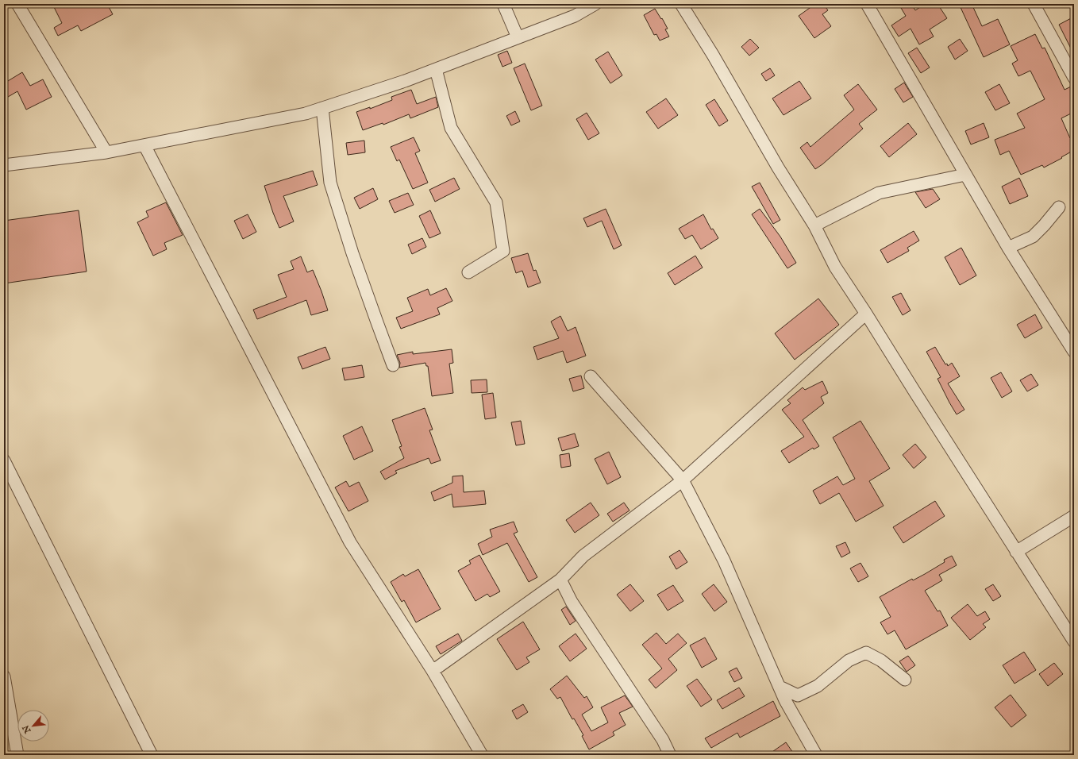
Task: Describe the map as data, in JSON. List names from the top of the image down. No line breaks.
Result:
{"north":"bottom left"}
